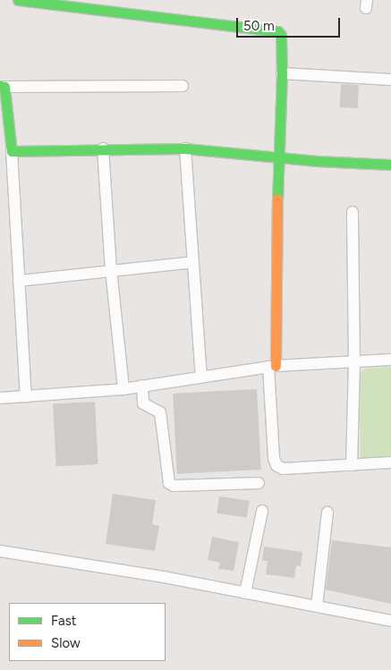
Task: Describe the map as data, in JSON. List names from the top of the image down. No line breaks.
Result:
{"legend":["Fast","Slow"],"scale_bar":"50 m"}
